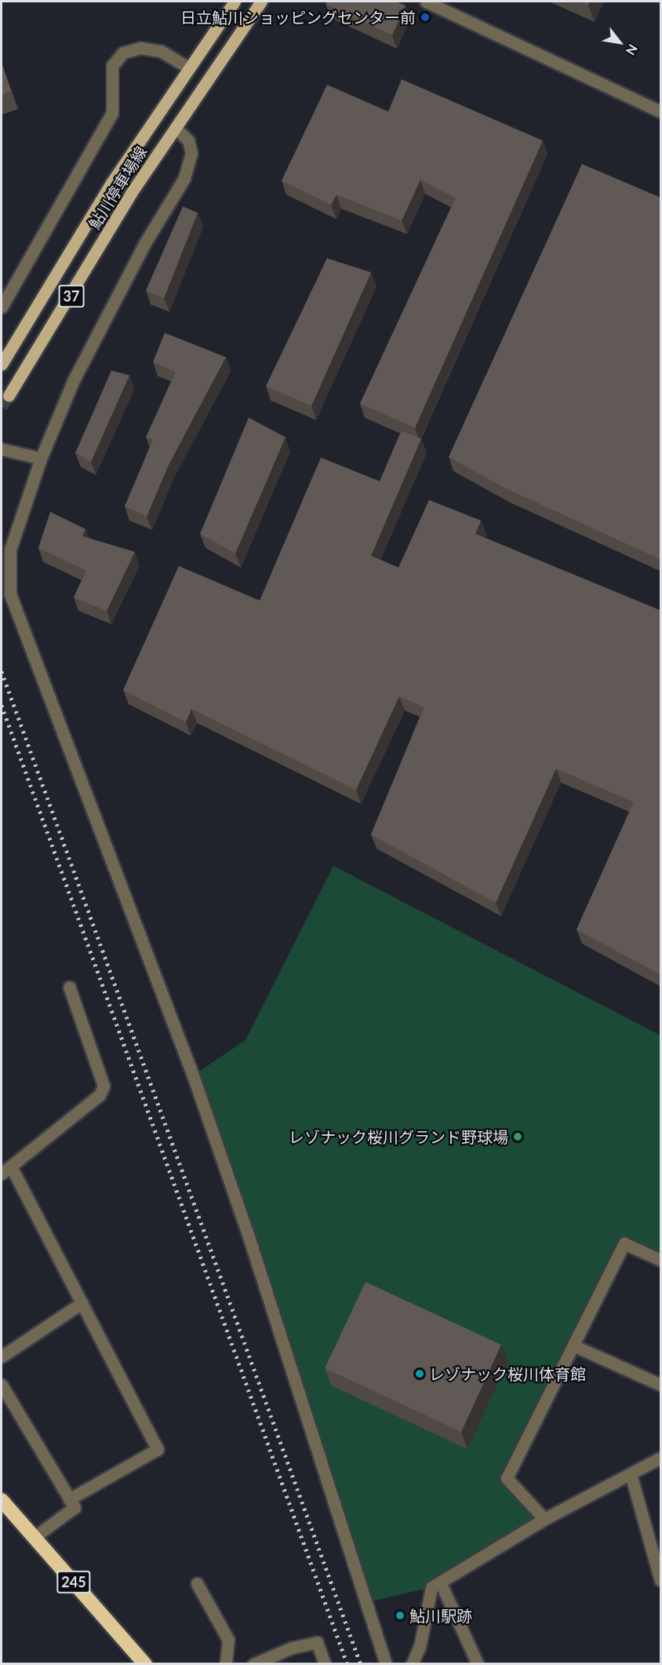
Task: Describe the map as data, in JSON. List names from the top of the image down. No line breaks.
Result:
{"streets":{"highway":["245"],"main road":["鮎川停車場線","37"]},"places":["日立鮎川ショッピングセンター前","レゾナック桜川グランド野球場","レゾナック桜川体育館","鮎川駅跡"],"north":"bottom right"}
